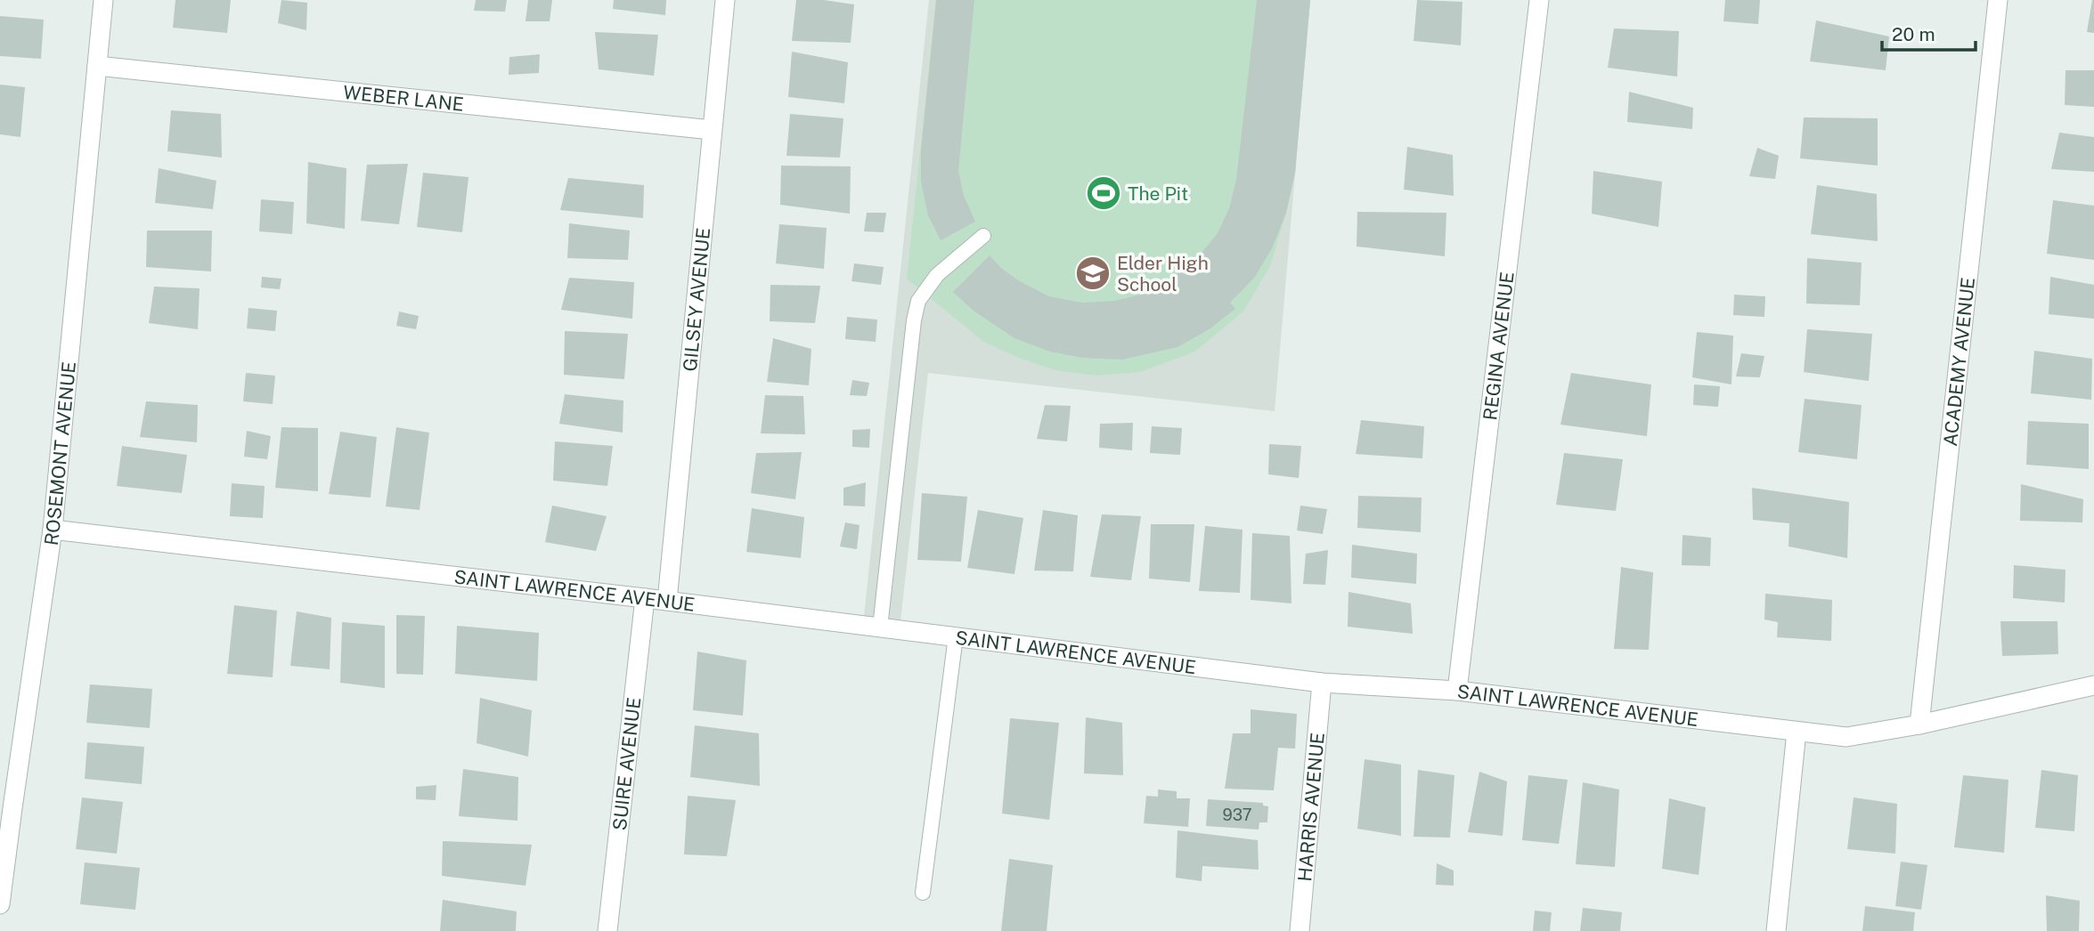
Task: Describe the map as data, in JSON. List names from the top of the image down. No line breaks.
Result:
{"streets":{"street":["WEBER LANE","GILSEY AVENUE","REGINA AVENUE","ACADEMY AVENUE","ROSEMONT AVENUE","SAINT LAWRENCE AVENUE","SUIRE AVENUE","HARRIS AVENUE"]},"crossings":[["WEBER LANE","GILSEY AVENUE"],["WEBER LANE","ROSEMONT AVENUE"],["GILSEY AVENUE","SAINT LAWRENCE AVENUE"],["REGINA AVENUE","SAINT LAWRENCE AVENUE"],["ACADEMY AVENUE","SAINT LAWRENCE AVENUE"],["ROSEMONT AVENUE","SAINT LAWRENCE AVENUE"],["SAINT LAWRENCE AVENUE","SUIRE AVENUE"],["SAINT LAWRENCE AVENUE","HARRIS AVENUE"]],"places":{"sports":["The Pit"],"school or university":["Elder High School"]},"house_numbers":["937"],"scale_bar":"20 m"}
